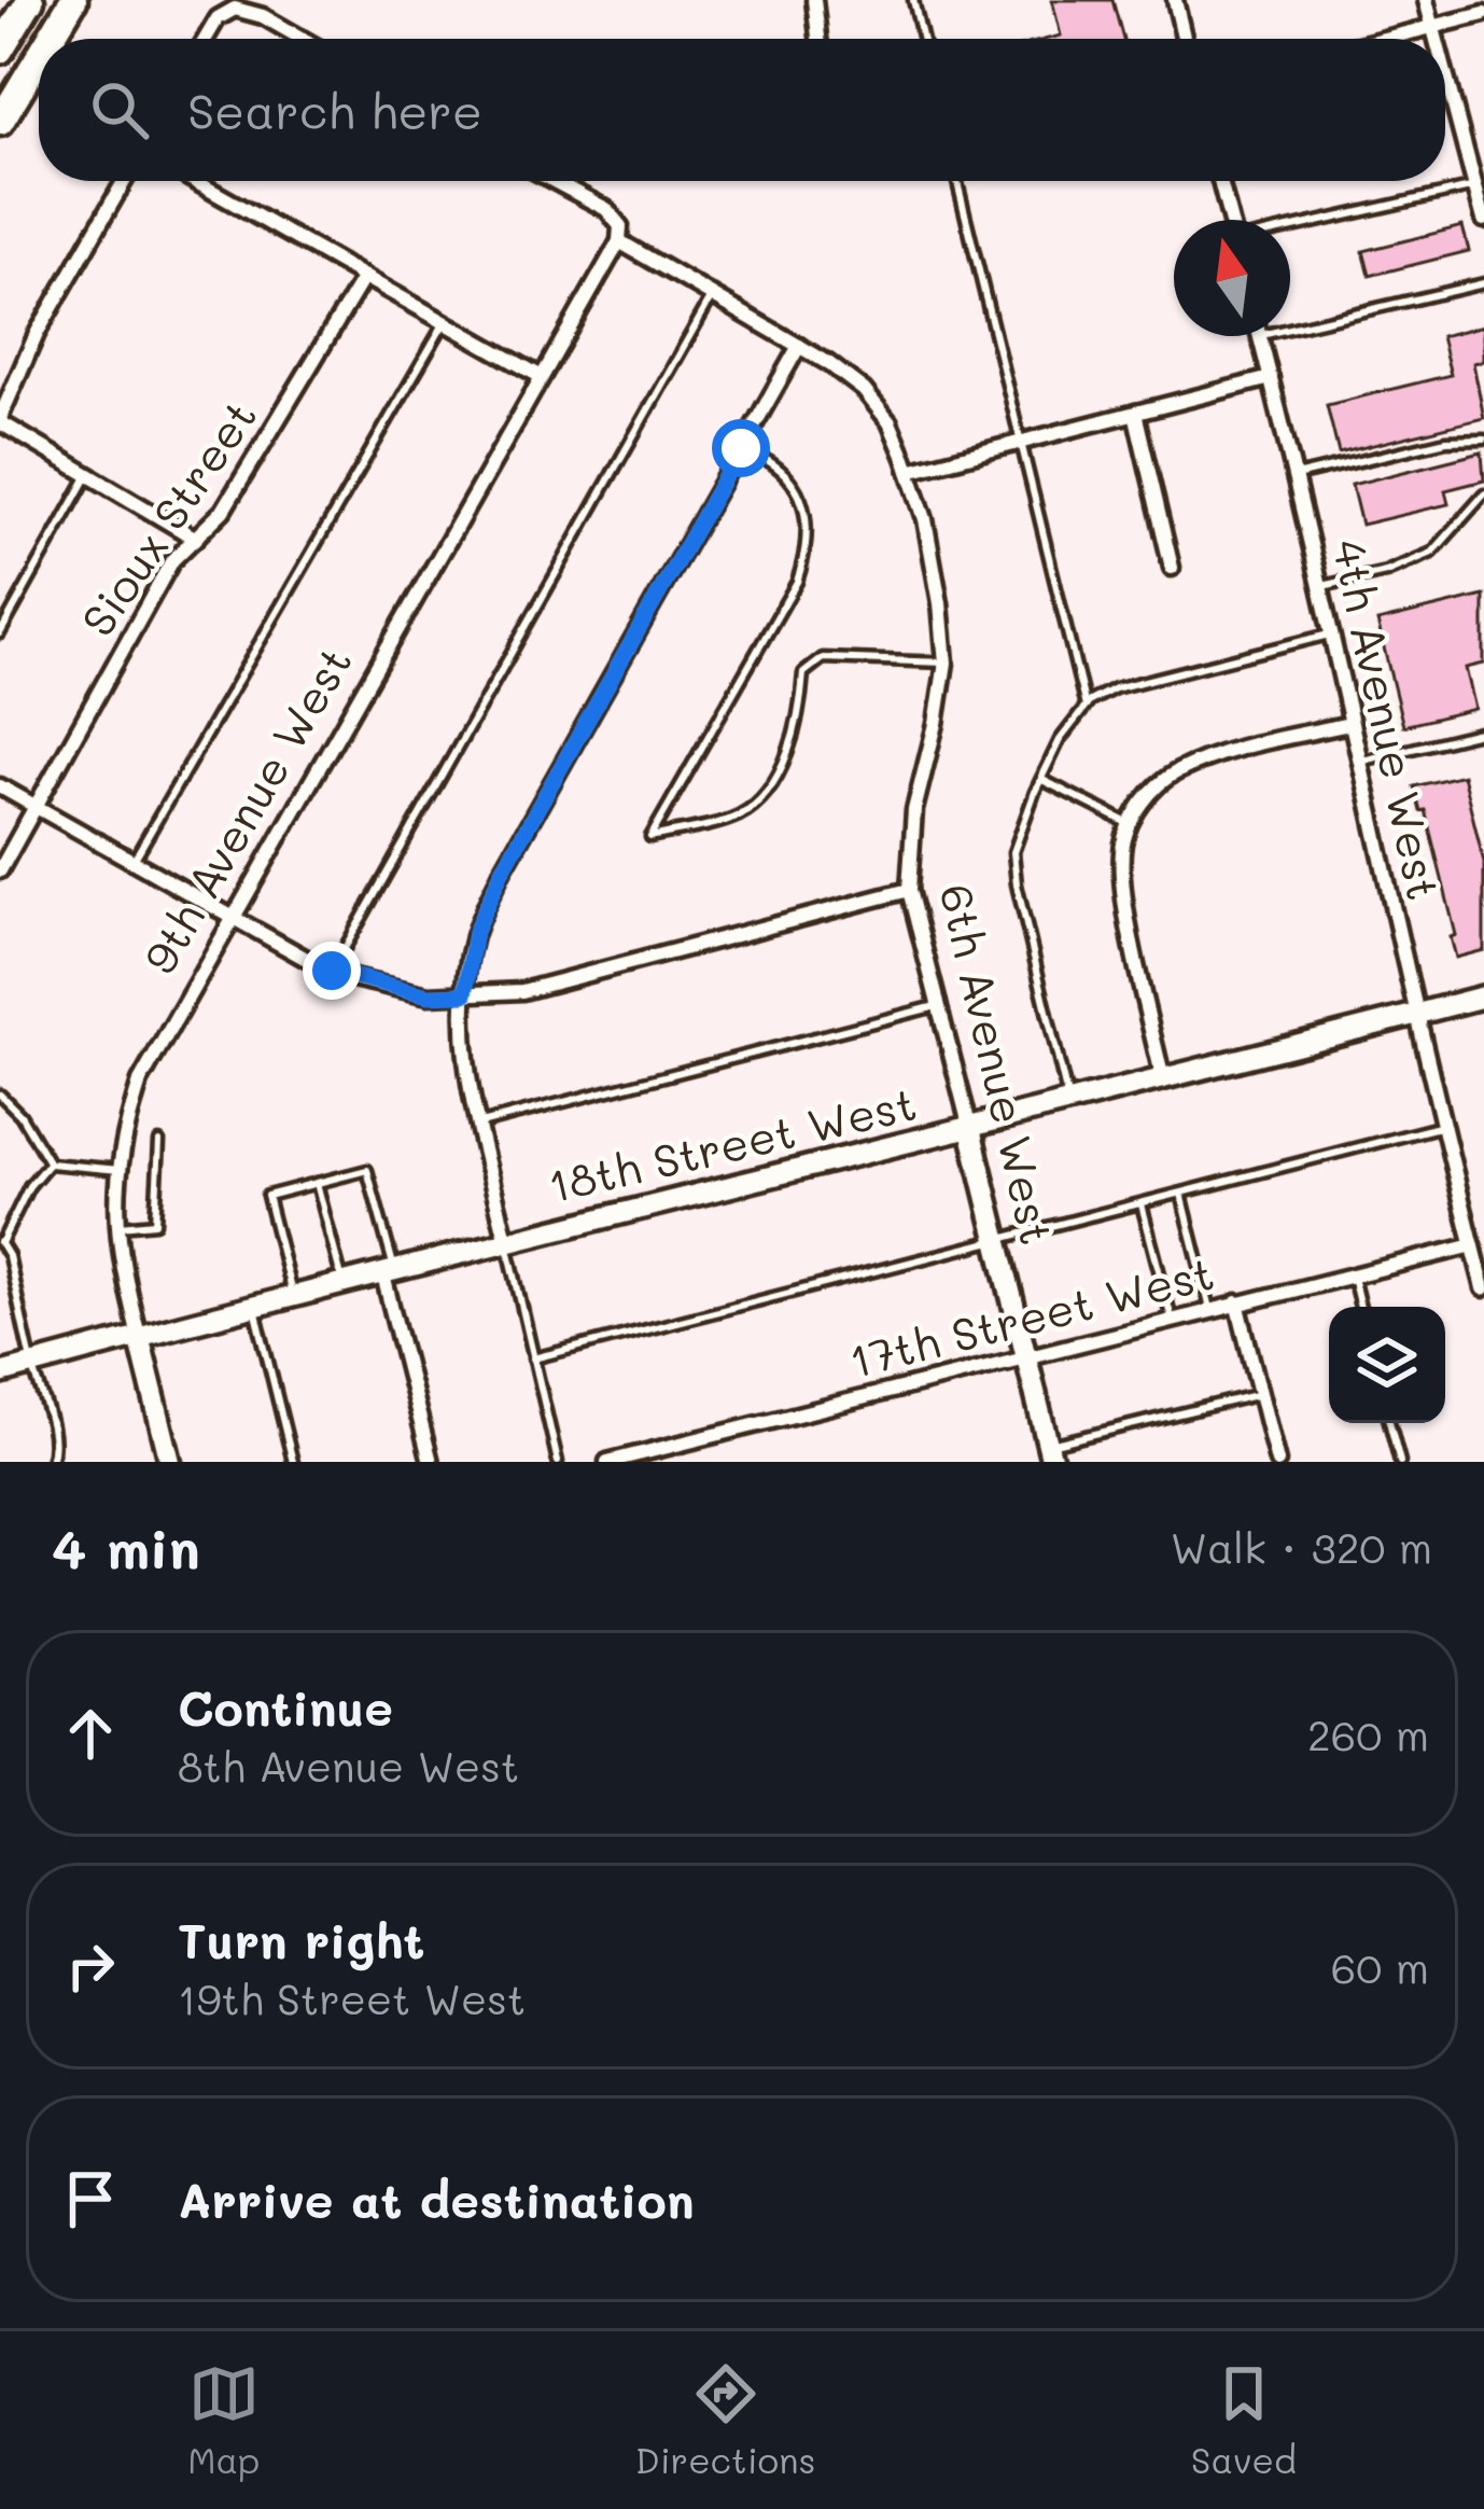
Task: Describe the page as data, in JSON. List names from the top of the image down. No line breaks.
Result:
{"streets":{"street":["Sioux Street","4th Avenue West","9th Avenue West","6th Avenue West","18th Street West","17th Street West"]},"crossings":[["4th Avenue West","18th Street West"],["4th Avenue West","17th Street West"],["9th Avenue West","6th Avenue West"],["9th Avenue West","18th Street West"],["6th Avenue West","18th Street West"],["6th Avenue West","17th Street West"]],"north":"top","page":{"search":"Search here","heading":["4 min","Walk · 320 m"],"list":[["Continue","8th Avenue West","260 m"],["Turn right","19th Street West","60 m"],"Arrive at destination"],"nav":["Map","Directions","Saved"]}}
